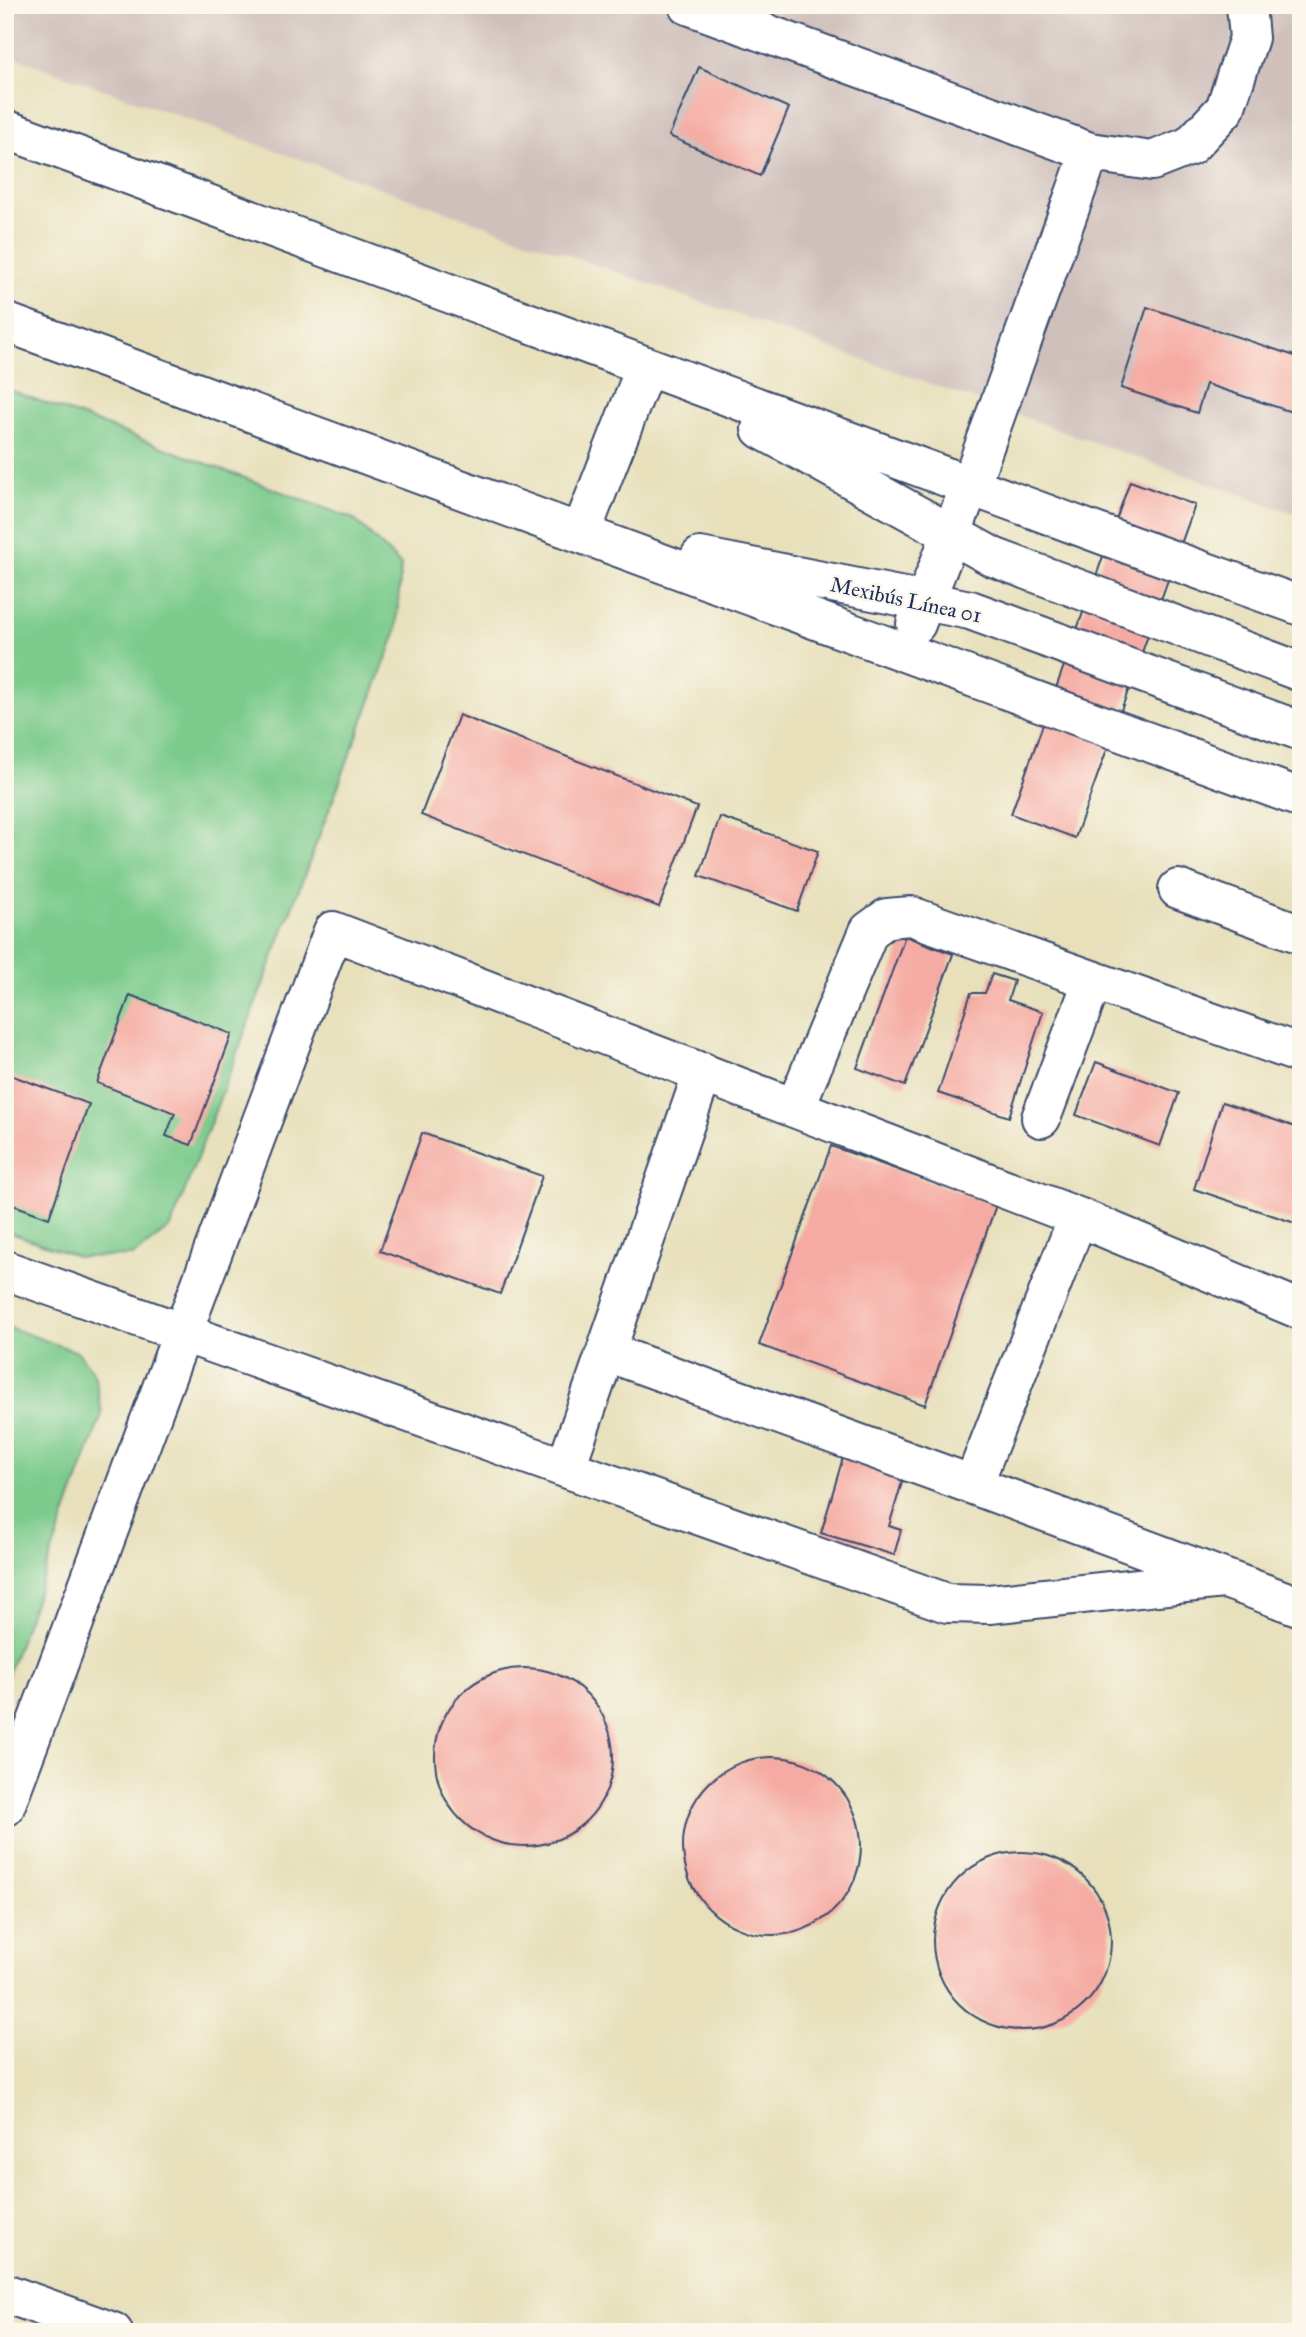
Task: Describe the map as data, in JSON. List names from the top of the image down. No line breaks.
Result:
{"streets":{"street":["Mexibús Línea 01"]}}
